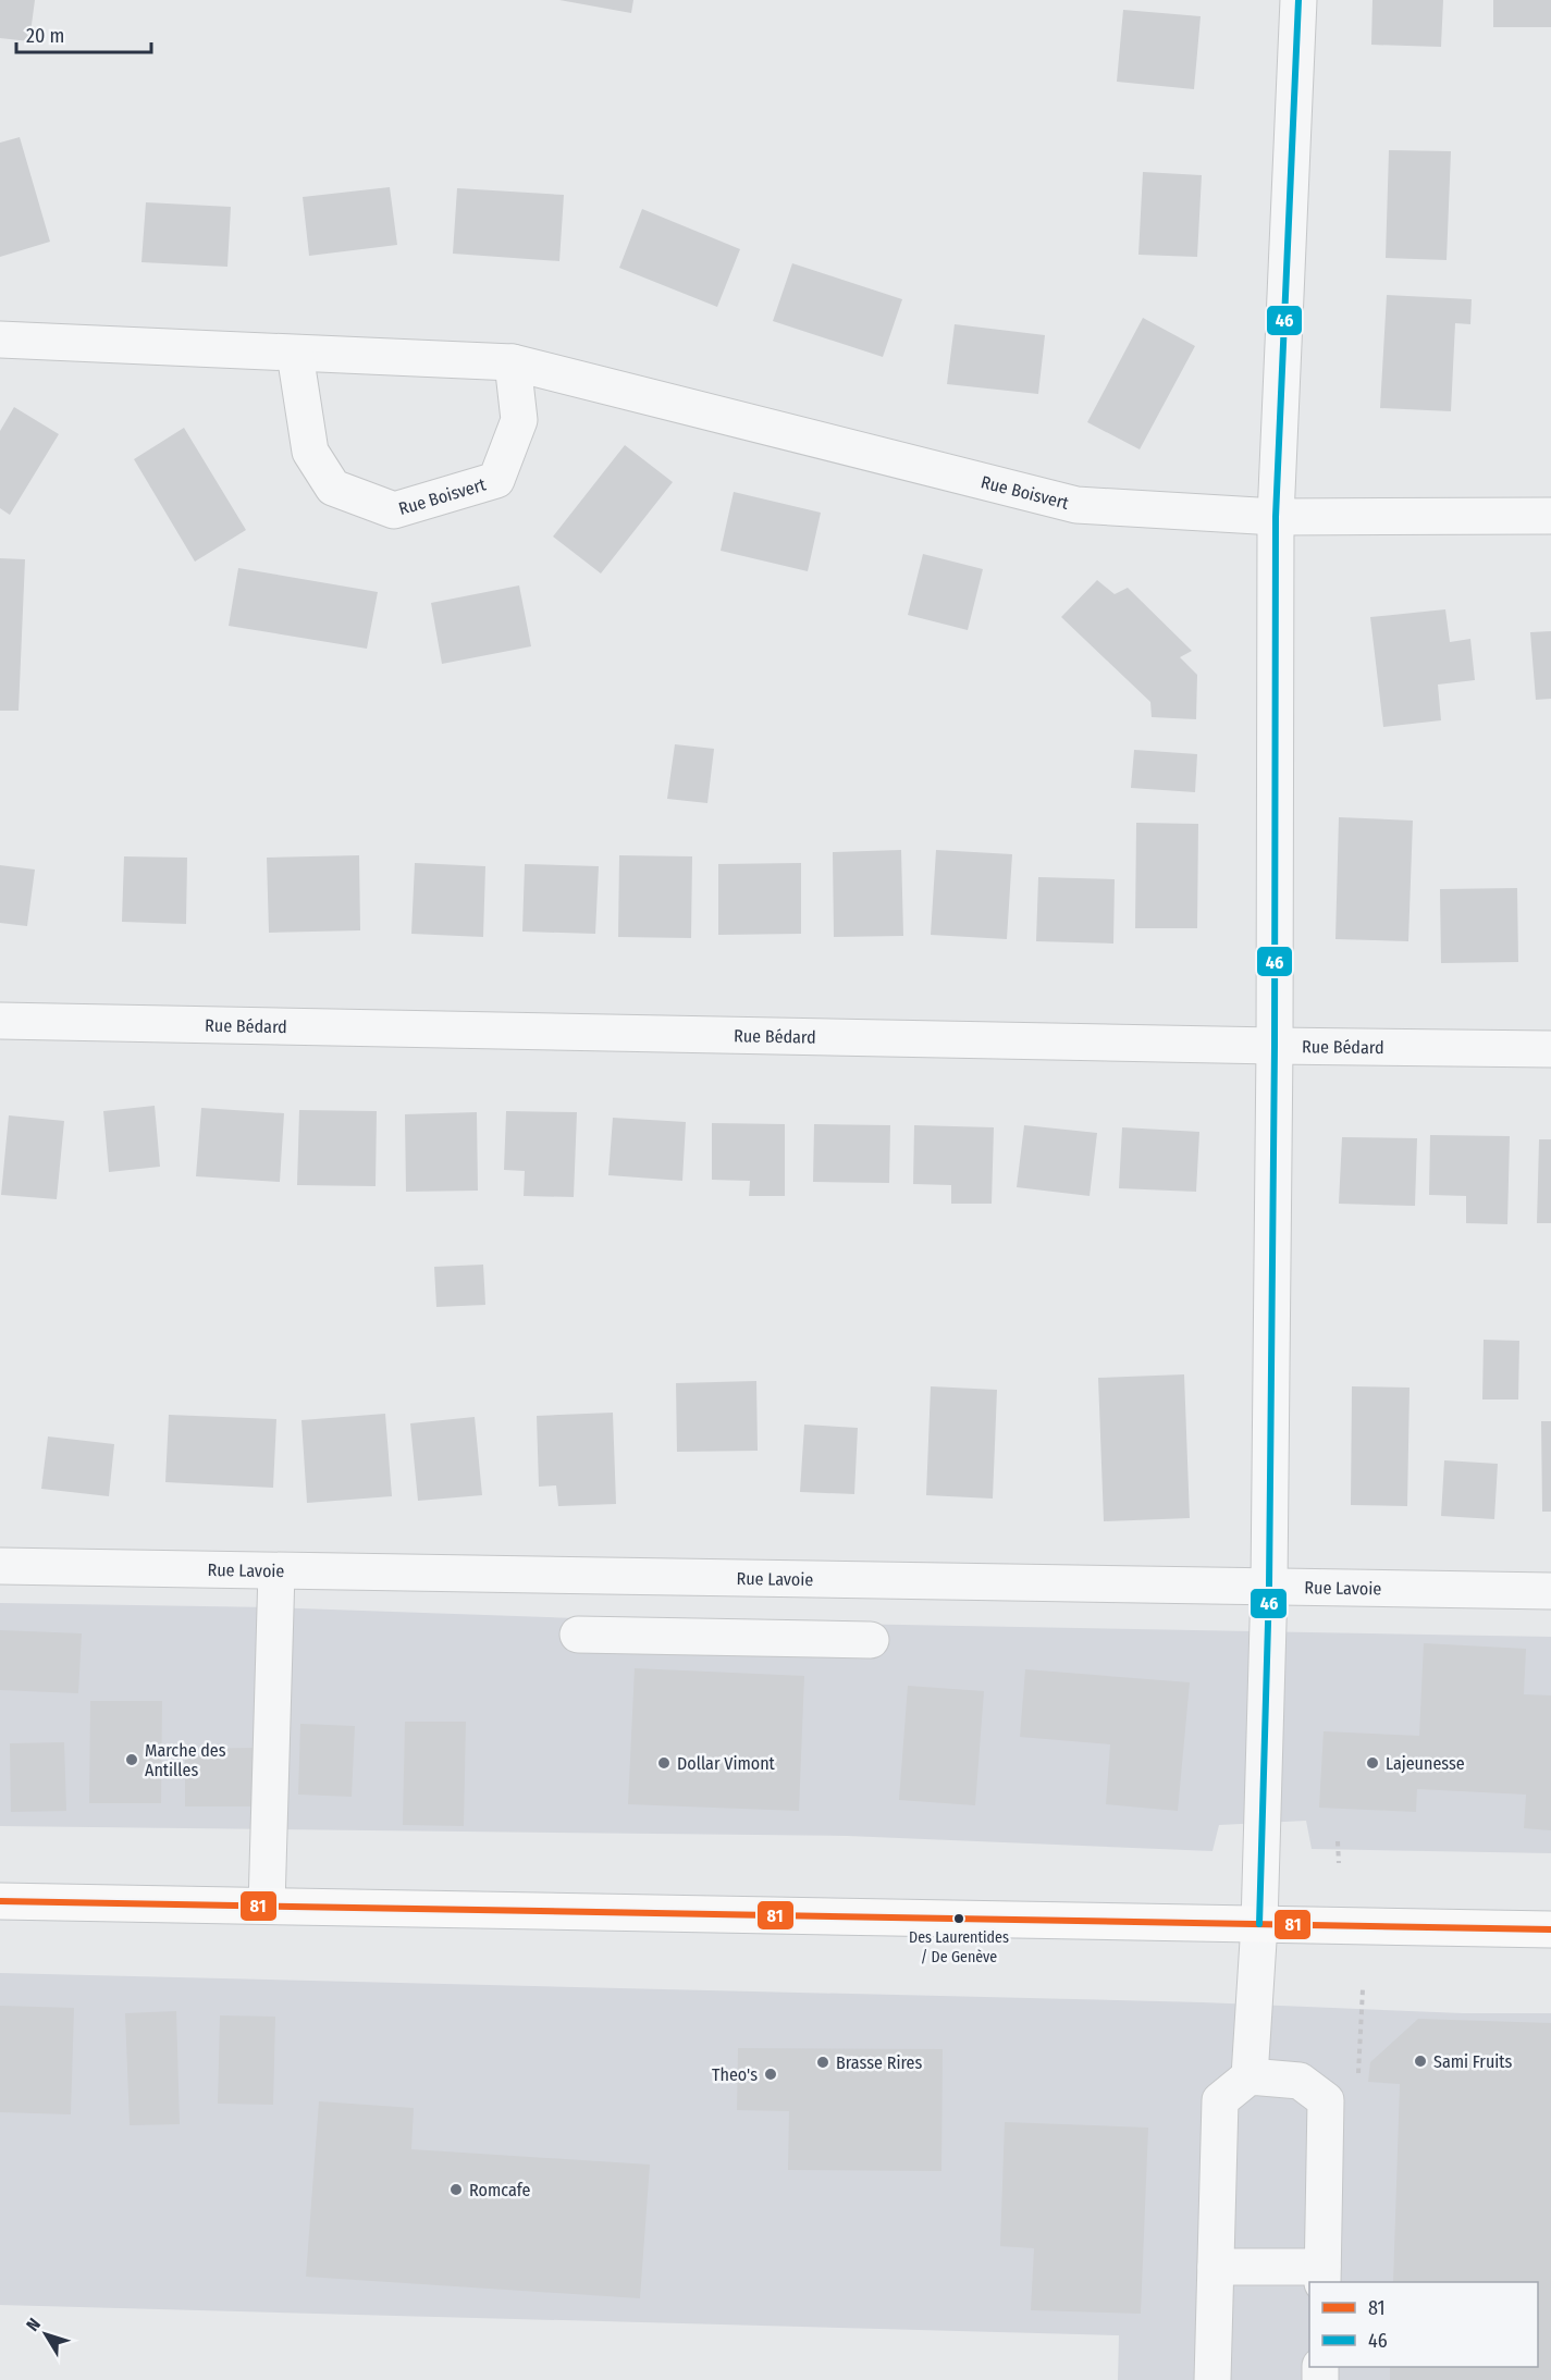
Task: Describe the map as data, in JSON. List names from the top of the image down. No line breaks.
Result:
{"streets":{"street":["Rue Boisvert","Rue Bédard","Rue Lavoie"]},"places":["Marche des Antilles","Dollar Vimont","Lajeunesse","Des Laurentides / De Genève","Sami Fruits","Brasse Rires","Theo's","Romcafe"],"lines":["transit line 46","transit line 81"],"legend":["81","46"],"scale_bar":"20 m","north":"top left"}
